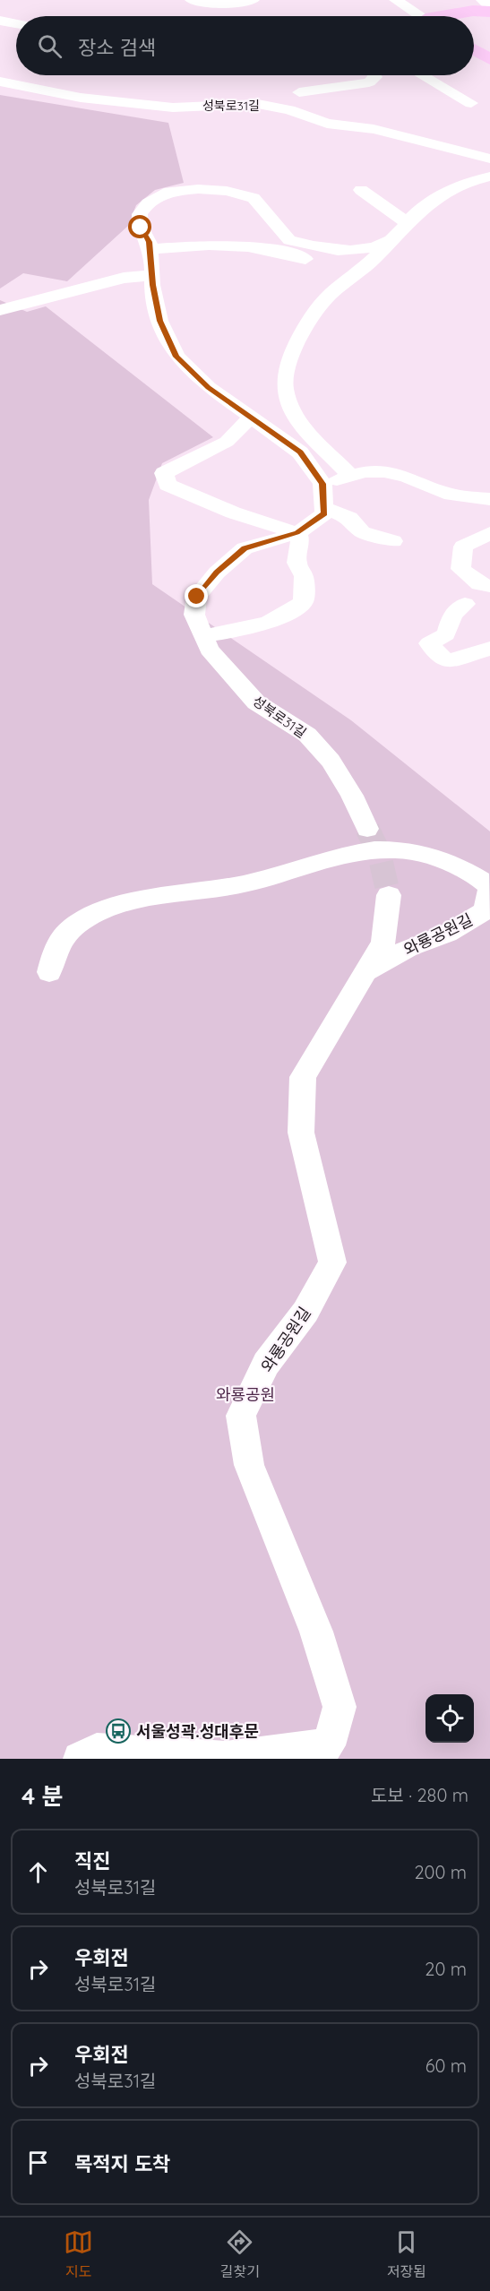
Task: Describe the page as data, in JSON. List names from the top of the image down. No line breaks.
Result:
{"streets":{"street":["성북로31길","와룡공원길"]},"parks":["와룡공원"],"places":{"bus stop":["서울성곽.성대후문"]},"page":{"search":"장소 검색","heading":["4 분","도보 · 280 m"],"list":[["직진","성북로31길","200 m"],["우회전","성북로31길","20 m"],["우회전","성북로31길","60 m"],"목적지 도착"],"nav":["지도","길찾기","저장됨"]}}
